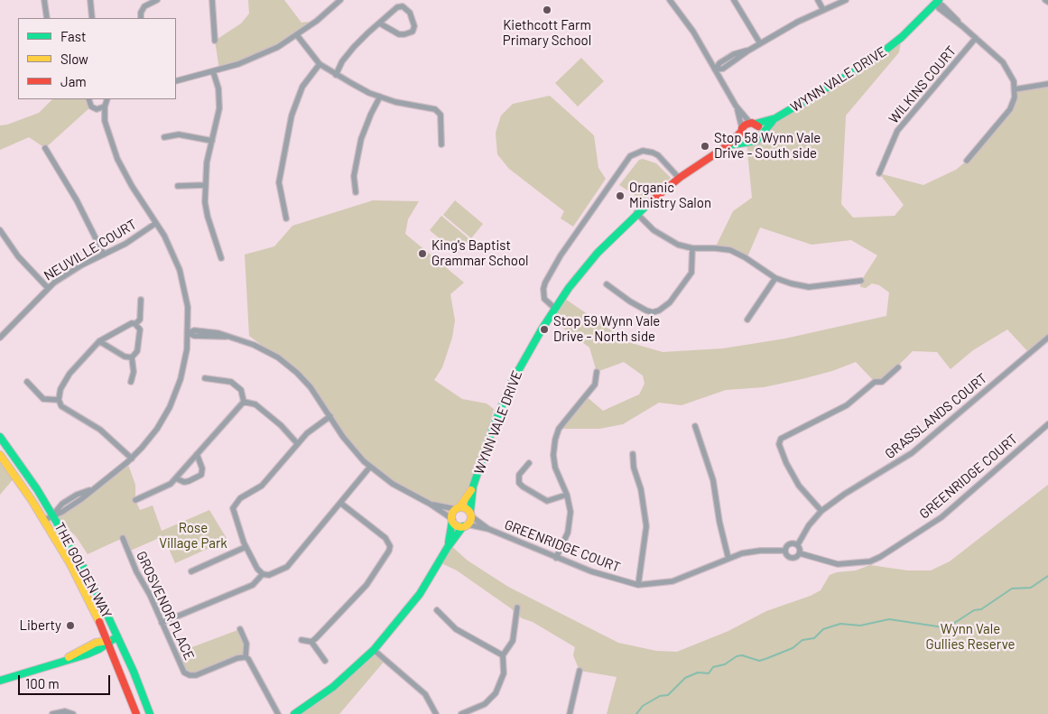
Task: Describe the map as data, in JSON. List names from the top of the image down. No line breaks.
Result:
{"streets":{"main road":["WYNN VALE DRIVE","THE GOLDEN WAY"],"street":["WILKINS COURT","NEUVILLE COURT","GRASSLANDS COURT","GREENRIDGE COURT","GROSVENOR PLACE"]},"crossings":[["WYNN VALE DRIVE","GREENRIDGE COURT"],["GRASSLANDS COURT","GREENRIDGE COURT"]],"parks":["Rose Village Park","Wynn Vale Gullies Reserve"],"places":["Kiethcott Farm Primary School","Stop 58 Wynn Vale Drive - South side","Organic Ministry Salon","King's Baptist Grammar School","Stop 59 Wynn Vale Drive - North side","Liberty"],"legend":["Fast","Slow","Jam"],"scale_bar":"100 m"}
